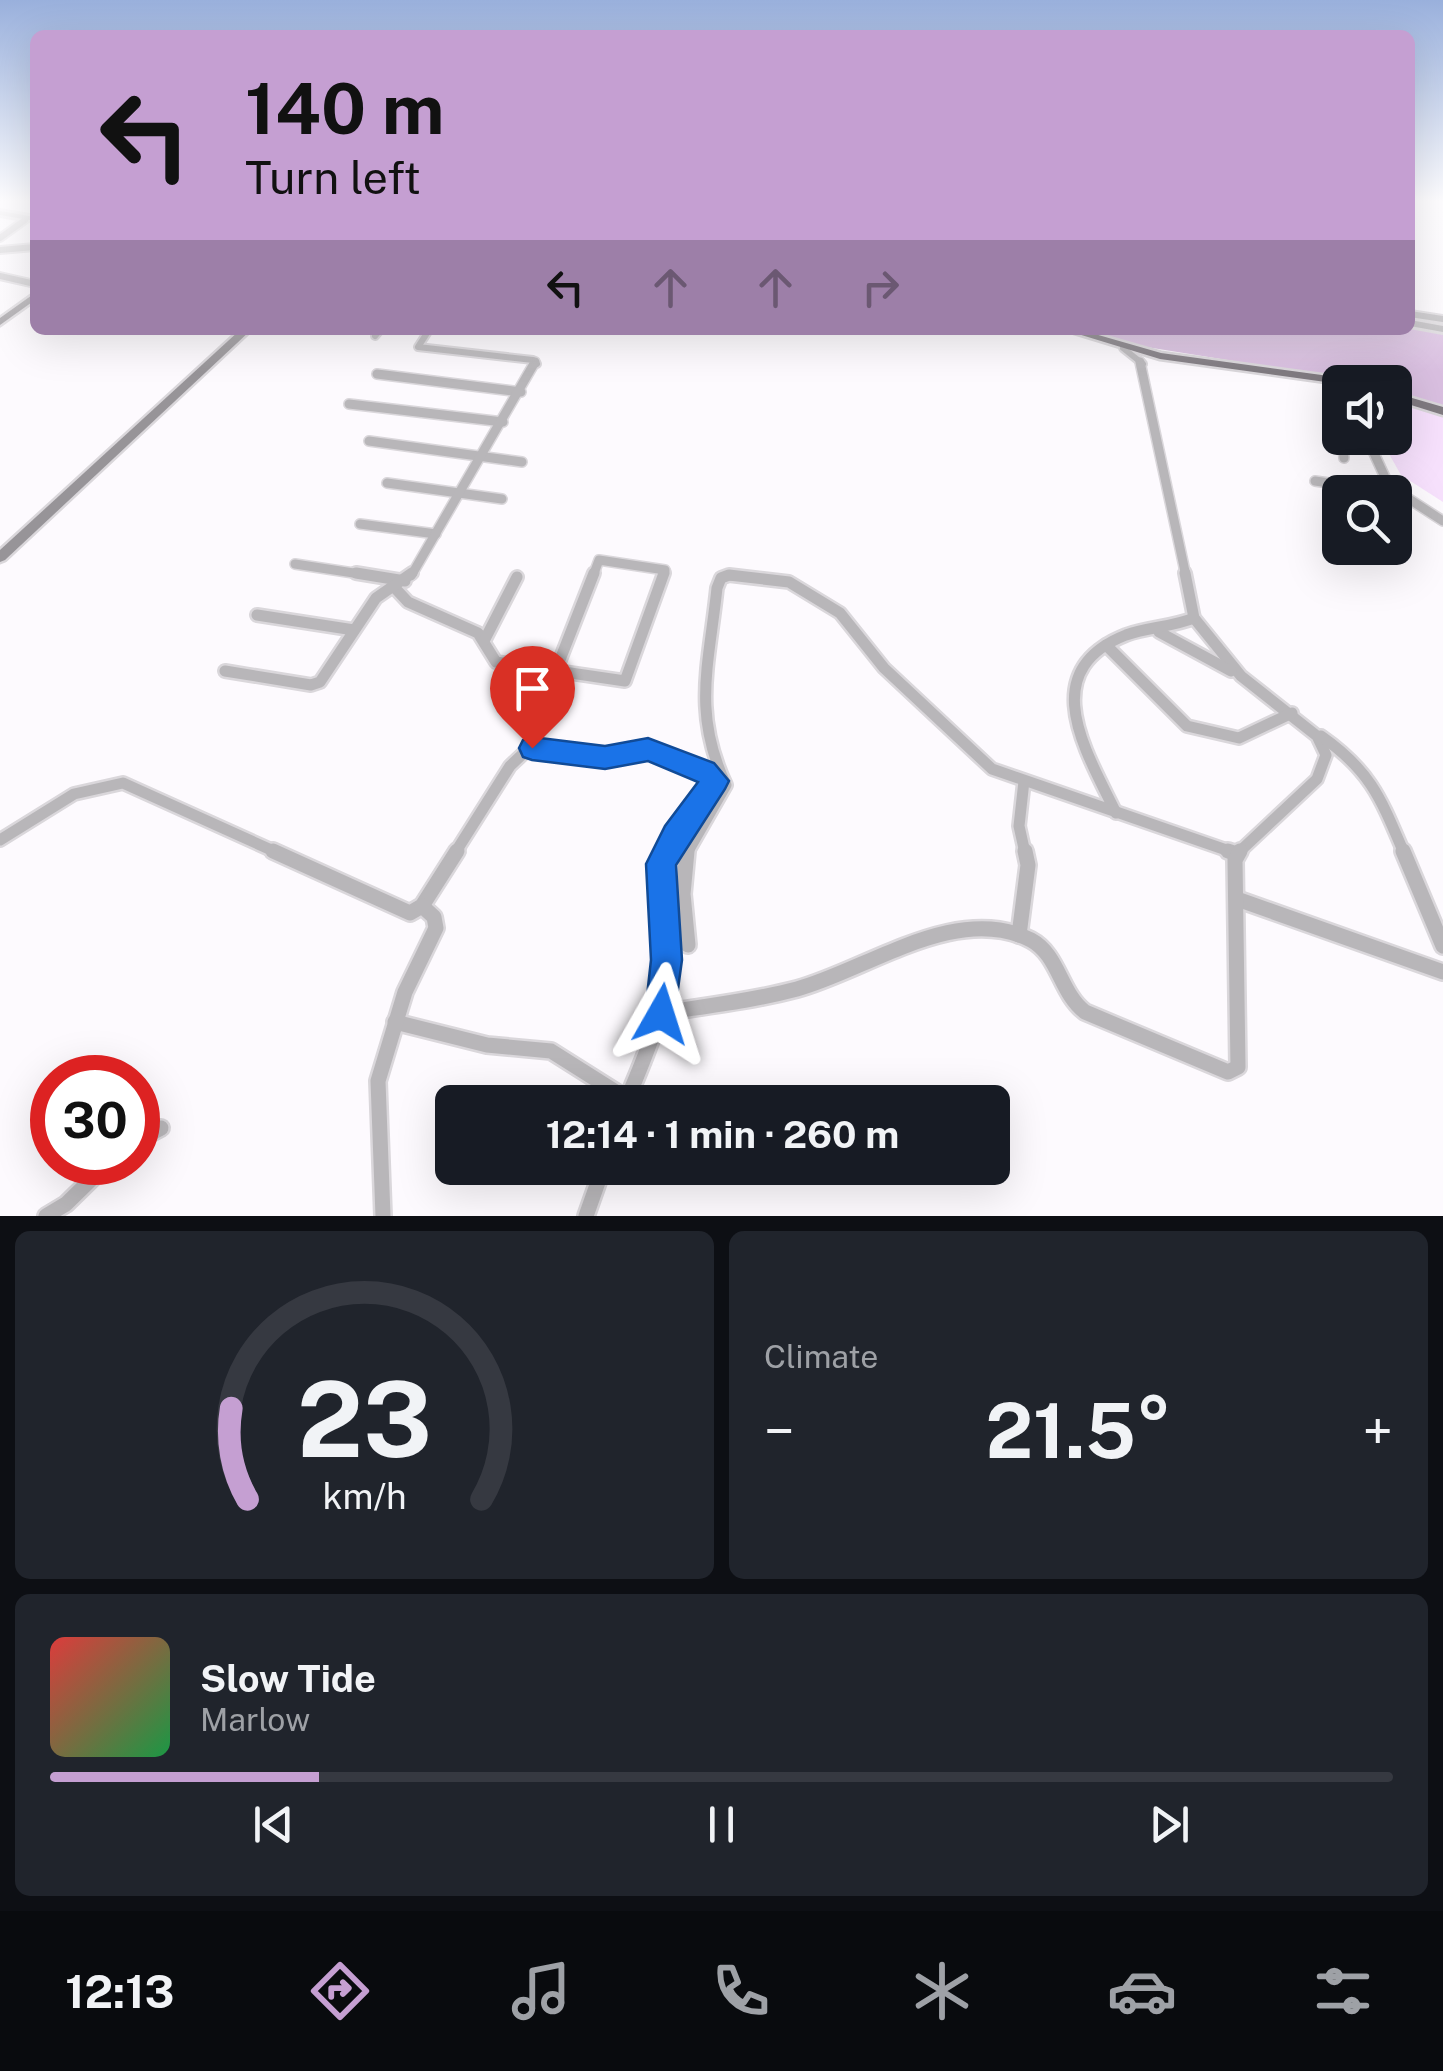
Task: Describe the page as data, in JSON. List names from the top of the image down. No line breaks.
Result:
{"page":{"turn":["140 m","Turn left"],"limit":"30","trip":"12:14 · 1 min · 260 m","tile":"Climate","heat":["−","21.5°","+"],"song":["Slow Tide","Marlow"],"tabs":"12:13","gauge":["23","km/h"]}}
